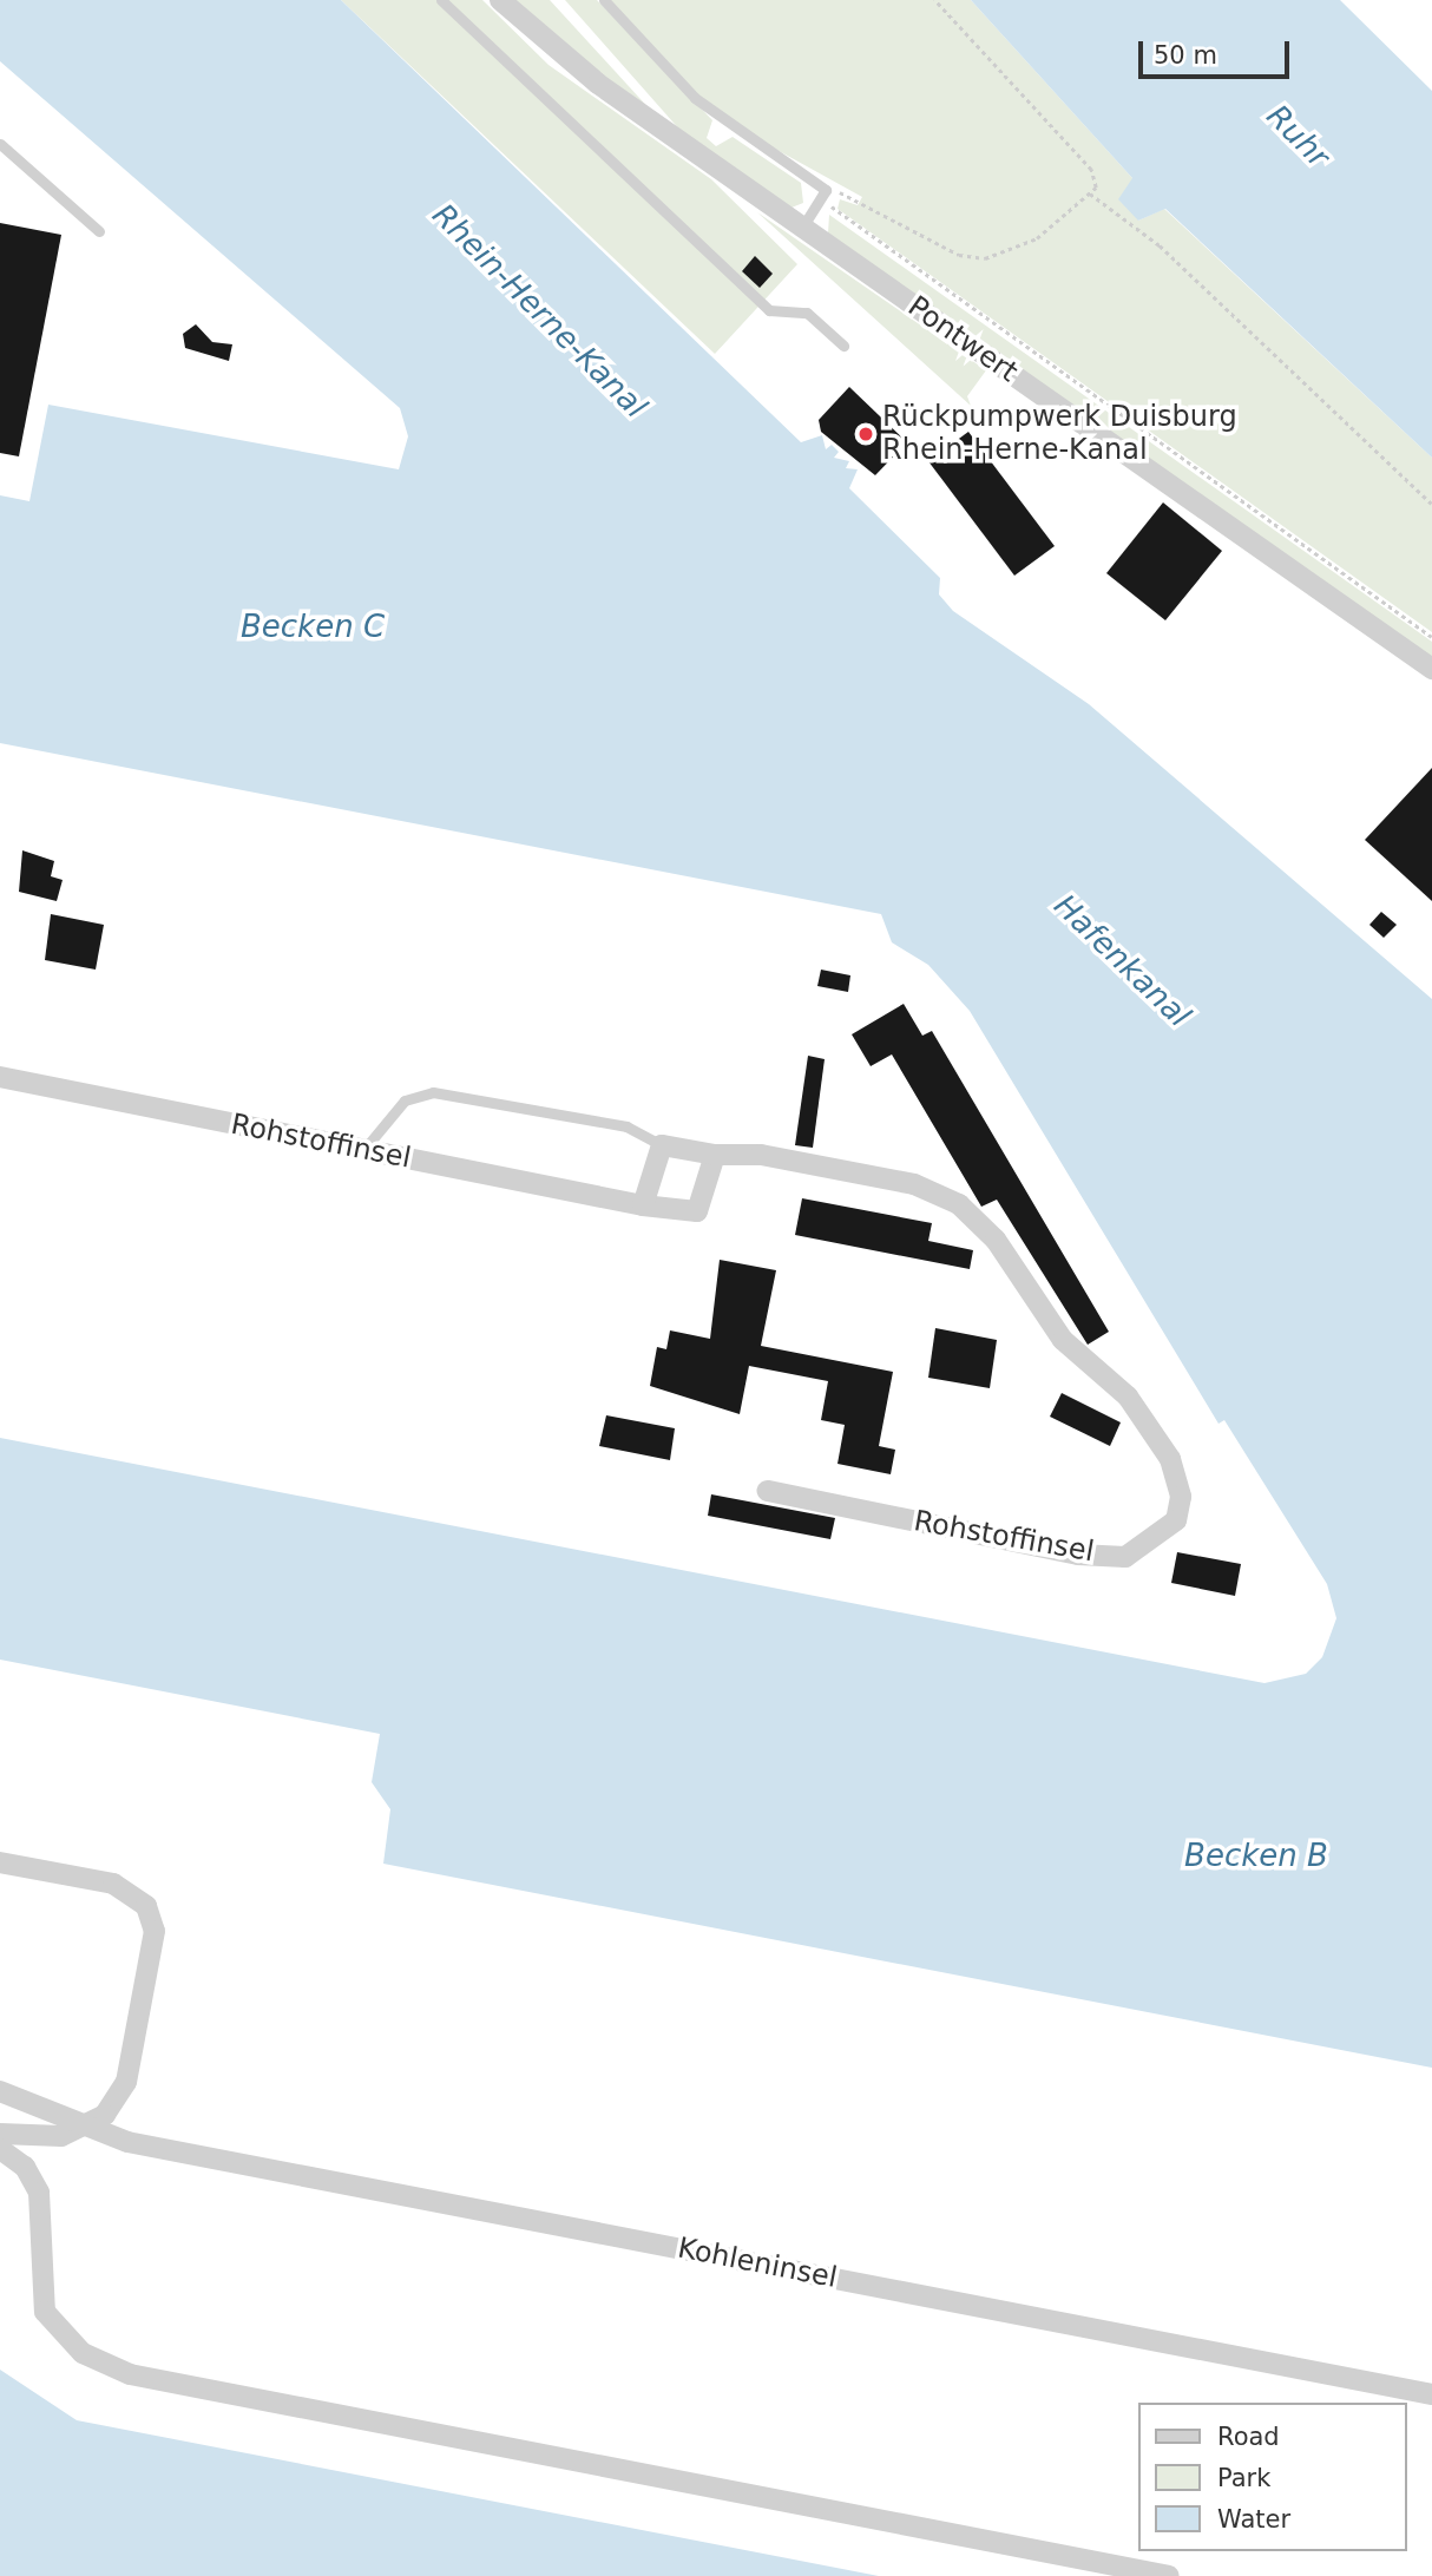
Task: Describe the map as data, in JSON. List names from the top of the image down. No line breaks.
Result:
{"streets":{"street":["Pontwert","Rohstoffinsel","Kohleninsel"]},"water":["Ruhr","Rhein-Herne-Kanal","Becken C","Hafenkanal","Becken B"],"places":["Rückpumpwerk Duisburg Rhein-Herne-Kanal"],"legend":["Road","Park","Water"],"scale_bar":"50 m"}
